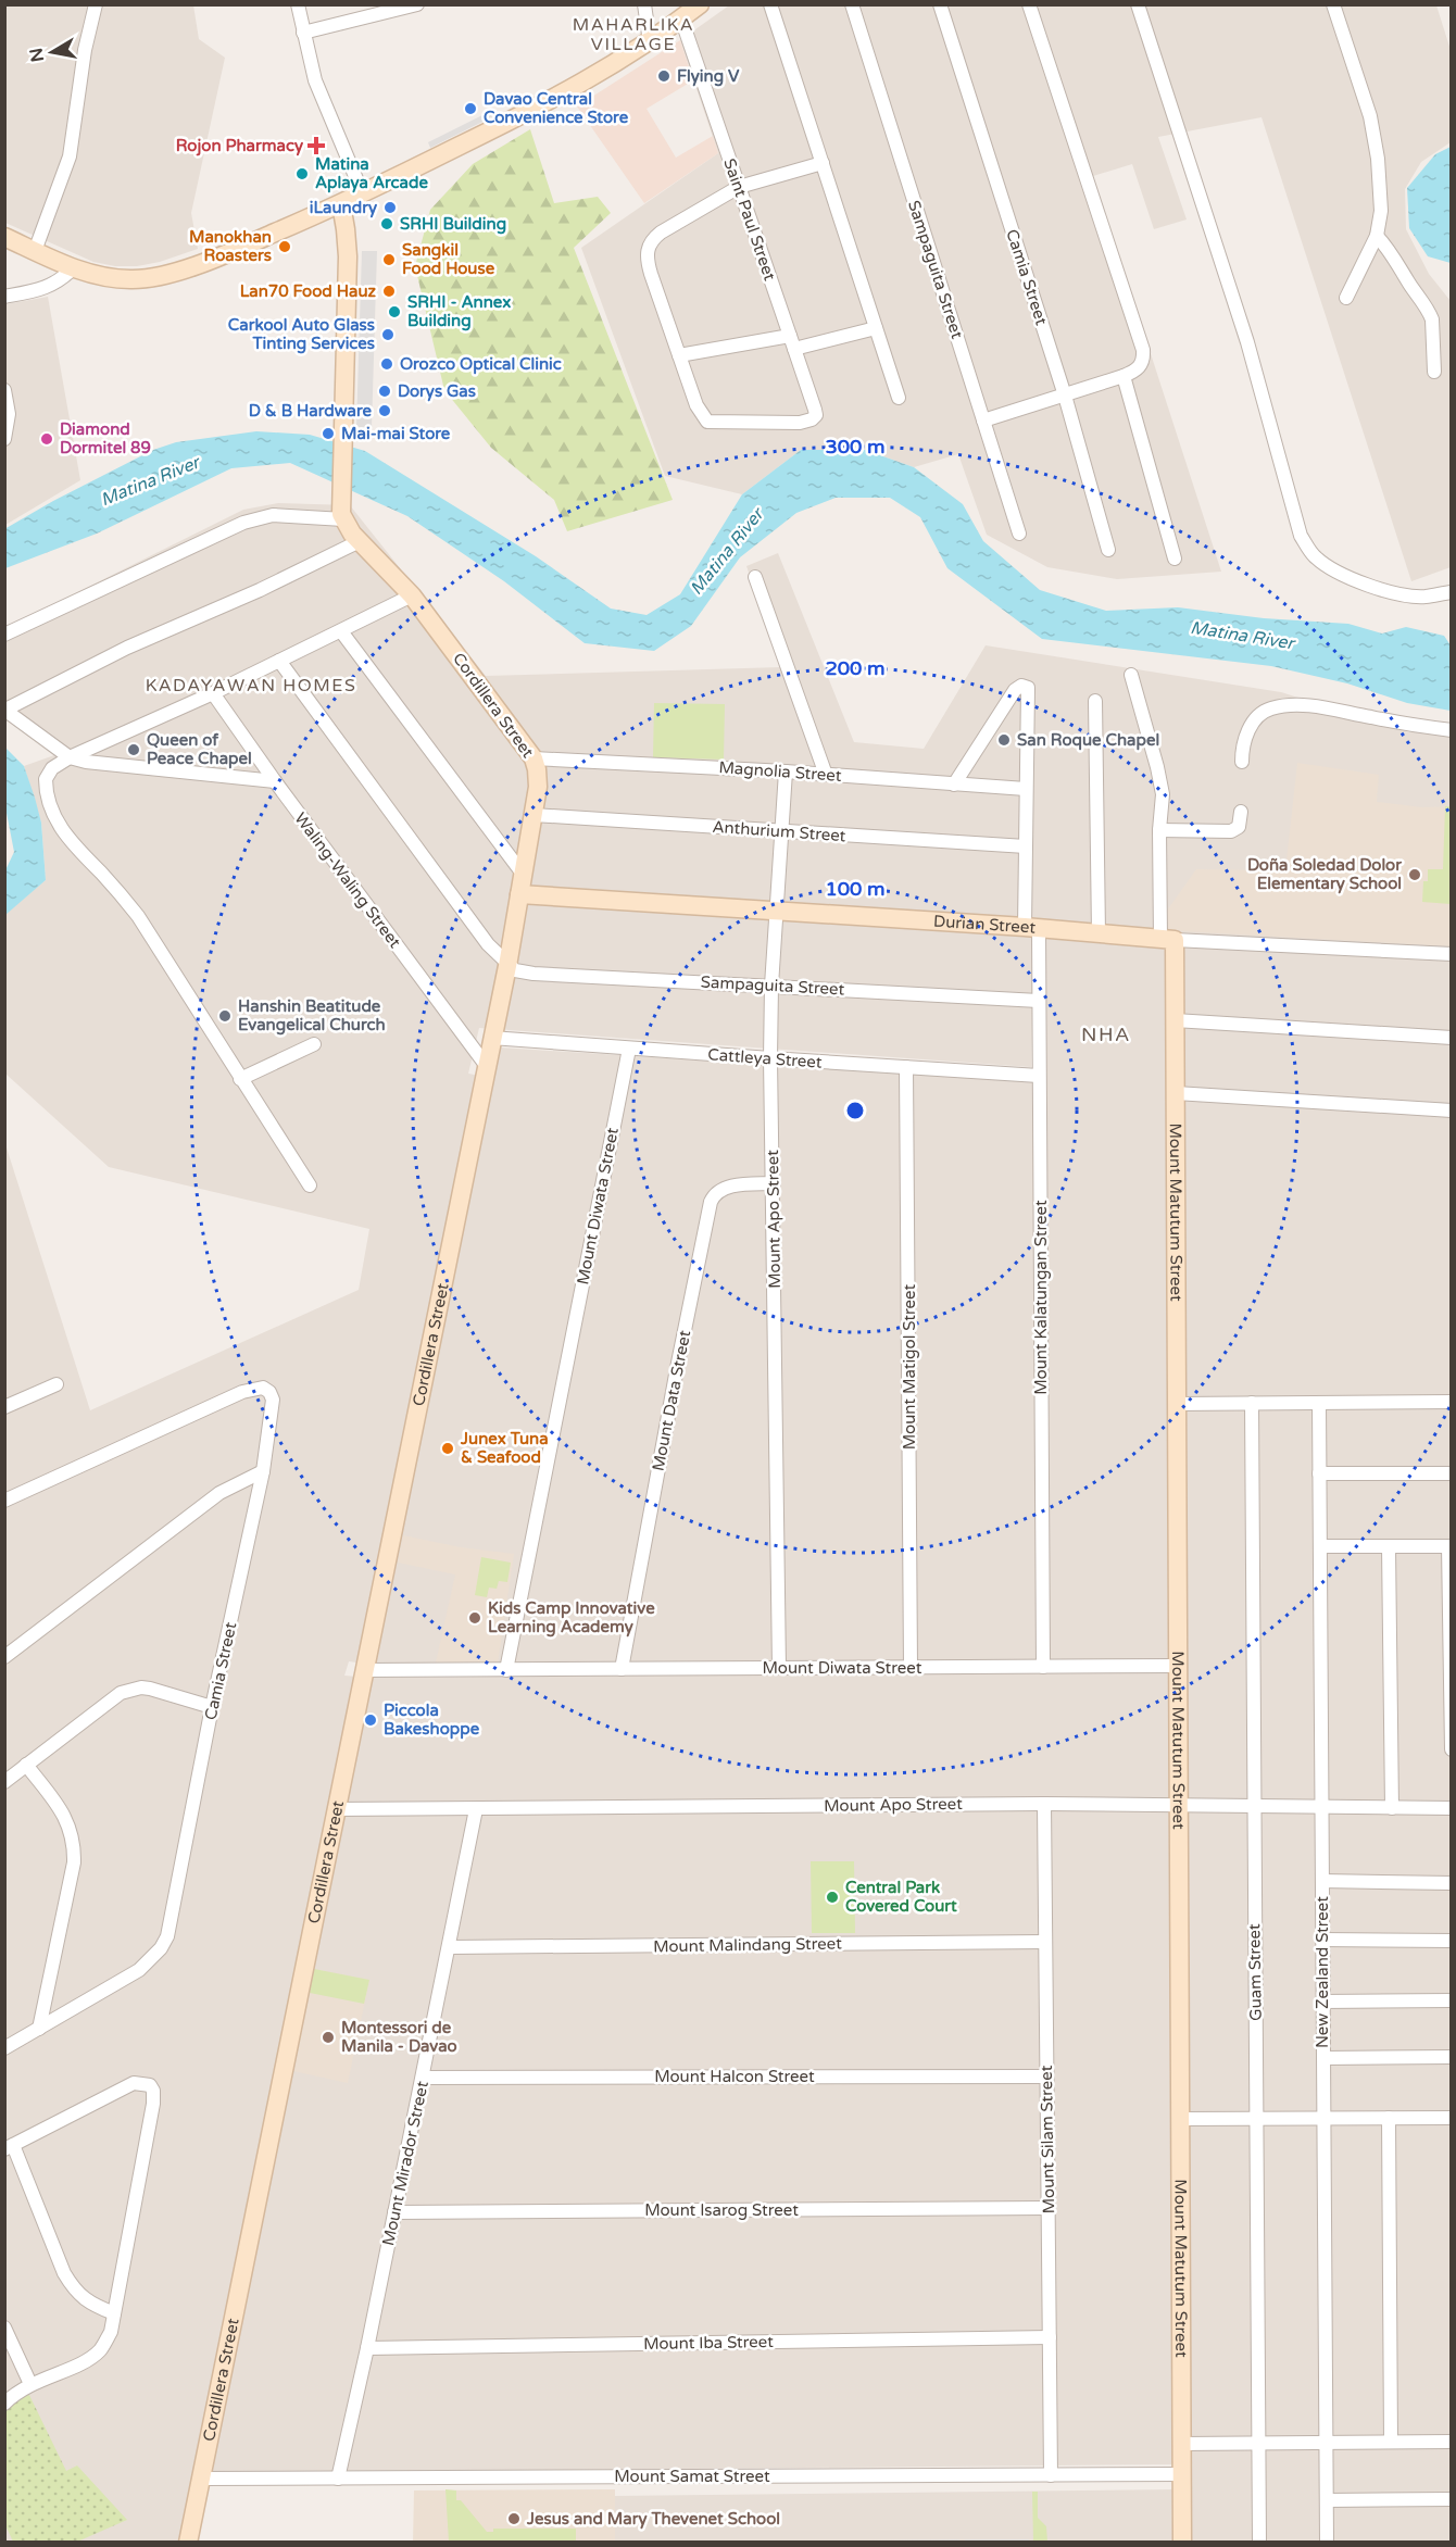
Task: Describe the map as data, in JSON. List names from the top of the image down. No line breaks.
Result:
{"streets":{"street":["Saint Paul Street","Sampaguita Street","Camia Street","Cordillera Street","Magnolia Street","Anthurium Street","Waling-Waling Street","Durian Street","Cattleya Street","Mount Diwata Street","Mount Matutum Street","Mount Apo Street","Mount Kalatungan Street","Mount Matigol Street","Mount Data Street","Mount Malindang Street","Guam Street","New Zealand Street","Mount Halcon Street","Mount Silam Street","Mount Mirador Street","Mount Isarog Street","Mount Iba Street","Mount Samat Street"]},"crossings":[["Sampaguita Street","Cordillera Street"],["Sampaguita Street","Mount Apo Street"],["Sampaguita Street","Mount Kalatungan Street"],["Cordillera Street","Magnolia Street"],["Cordillera Street","Anthurium Street"],["Cordillera Street","Waling-Waling Street"],["Cordillera Street","Durian Street"],["Cordillera Street","Cattleya Street"],["Cordillera Street","Mount Diwata Street"],["Cordillera Street","Mount Apo Street"],["Cordillera Street","Mount Samat Street"],["Magnolia Street","Mount Apo Street"],["Magnolia Street","Mount Kalatungan Street"],["Anthurium Street","Mount Apo Street"],["Anthurium Street","Mount Kalatungan Street"],["Durian Street","Mount Matutum Street"],["Durian Street","Mount Apo Street"],["Durian Street","Mount Kalatungan Street"],["Cattleya Street","Mount Diwata Street"],["Cattleya Street","Mount Apo Street"],["Cattleya Street","Mount Kalatungan Street"],["Cattleya Street","Mount Matigol Street"],["Mount Diwata Street","Mount Matutum Street"],["Mount Diwata Street","Mount Apo Street"],["Mount Diwata Street","Mount Kalatungan Street"],["Mount Diwata Street","Mount Matigol Street"],["Mount Diwata Street","Mount Data Street"],["Mount Matutum Street","Mount Apo Street"],["Mount Matutum Street","Mount Samat Street"],["Mount Apo Street","Mount Data Street"],["Mount Apo Street","Guam Street"],["Mount Apo Street","New Zealand Street"],["Mount Apo Street","Mount Silam Street"],["Mount Apo Street","Mount Mirador Street"],["Mount Malindang Street","Mount Silam Street"],["Mount Malindang Street","Mount Mirador Street"],["Mount Halcon Street","Mount Silam Street"],["Mount Halcon Street","Mount Mirador Street"],["Mount Silam Street","Mount Isarog Street"],["Mount Silam Street","Mount Iba Street"],["Mount Silam Street","Mount Samat Street"],["Mount Mirador Street","Mount Isarog Street"],["Mount Mirador Street","Mount Iba Street"],["Mount Mirador Street","Mount Samat Street"]],"districts":["MAHARLIKA VILLAGE","KADAYAWAN HOMES","NHA"],"water":["Matina River"],"places":{"other":["Flying V","Davao Central Convenience Store","Matina Aplaya Arcade","iLaundry","SRHI Building","Manokhan Roasters","Sangkil Food House","Lan70 Food Hauz","SRHI - Annex Building","Carkool Auto Glass Tinting Services","Orozco Optical Clinic","Dorys Gas","D & B Hardware","Mai-mai Store","Diamond Dormitel 89","San Roque Chapel","Queen of Peace Chapel","Doña Soledad Dolor Elementary School","Hanshin Beatitude Evangelical Church","Junex Tuna & Seafood","Kids Camp Innovative Learning Academy","Piccola Bakeshoppe","Central Park Covered Court","Montessori de Manila - Davao","Jesus and Mary Thevenet School"],"health":["Rojon Pharmacy"]},"north":"left","rings":["300 m","200 m","100 m"]}
